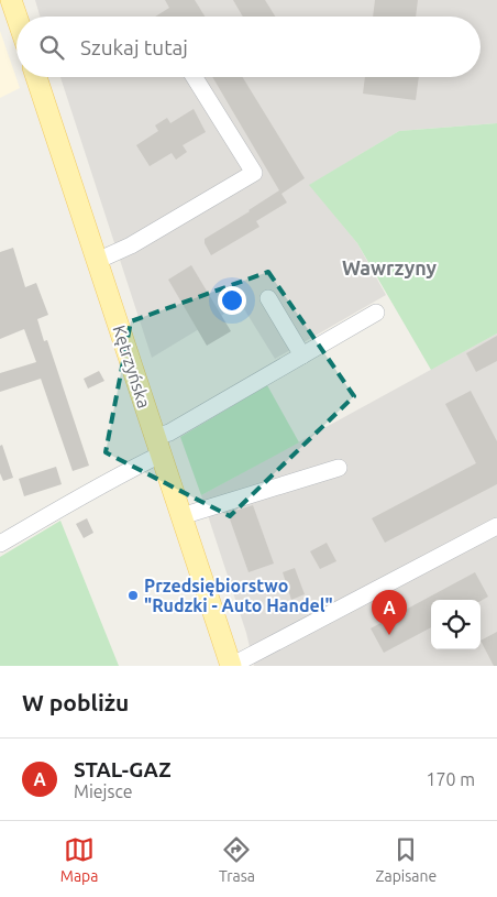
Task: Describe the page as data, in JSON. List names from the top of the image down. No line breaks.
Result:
{"streets":{"main road":["Kętrzyńska"]},"districts":["Wawrzyny"],"places":["Przedsiębiorstwo \"Rudzki - Auto Handel\""],"page":{"search":"Szukaj tutaj","pins":"A","heading":"W pobliżu","list":[{"mark":"A","name":"STAL-GAZ","note":"Miejsce","value":"170 m"}],"nav":["Mapa","Trasa","Zapisane"]}}
